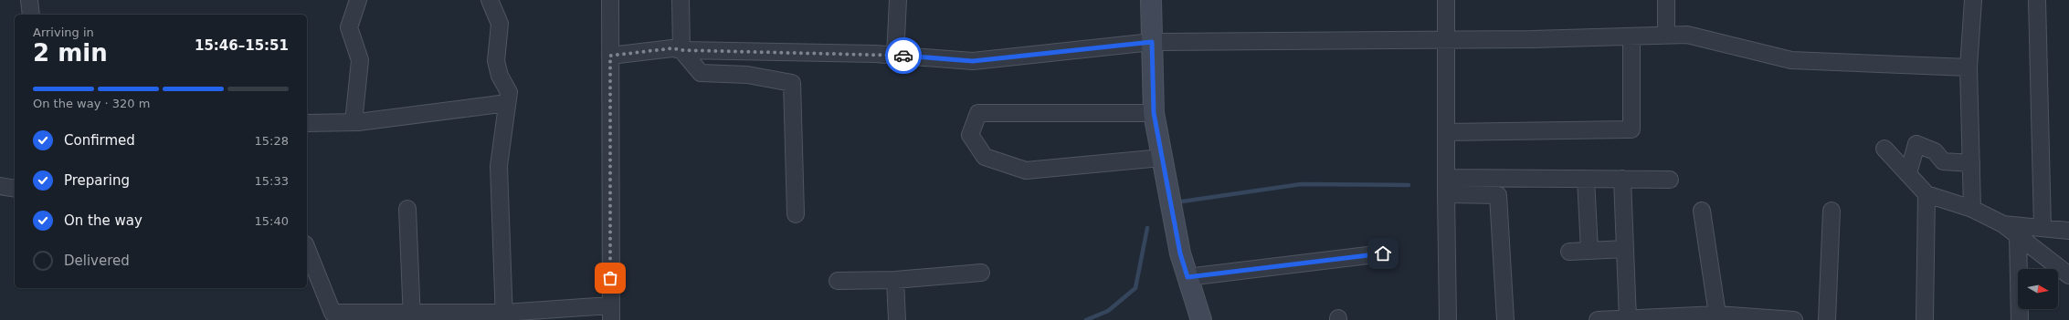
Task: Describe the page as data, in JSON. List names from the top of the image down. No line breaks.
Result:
{"north":"right","page":{"heading":["2 min","Arriving in","15:46–15:51"],"bar":"On the way · 320 m","list":[["Confirmed","15:28"],["Preparing","15:33"],["On the way","15:40"],"Delivered"]}}
